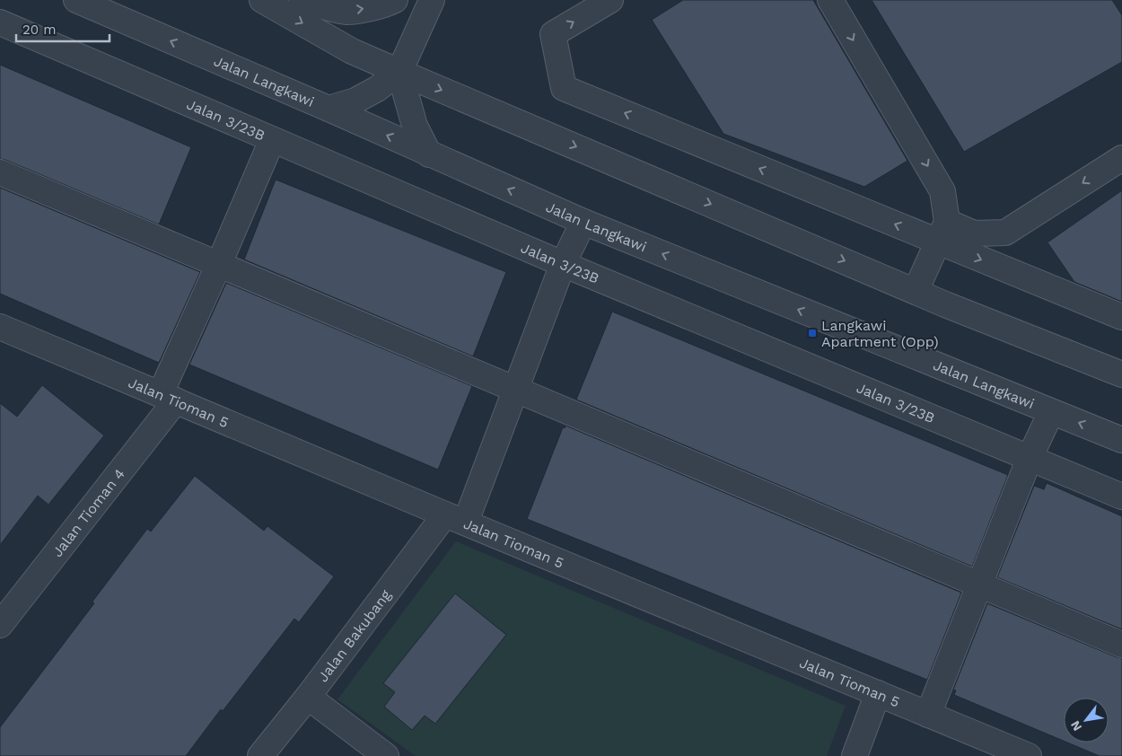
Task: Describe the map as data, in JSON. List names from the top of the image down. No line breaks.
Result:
{"streets":{"street":["Jalan Langkawi","Jalan 3/23B","Jalan Tioman 5","Jalan Tioman 4","Jalan Bakubang"]},"crossings":[["Jalan Langkawi","Jalan Bakubang"],["Jalan 3/23B","Jalan Tioman 4"],["Jalan 3/23B","Jalan Bakubang"],["Jalan Tioman 5","Jalan Tioman 4"],["Jalan Tioman 5","Jalan Bakubang"]],"places":{"transit":["Langkawi Apartment (Opp)"]},"scale_bar":"20 m","north":"bottom left"}
